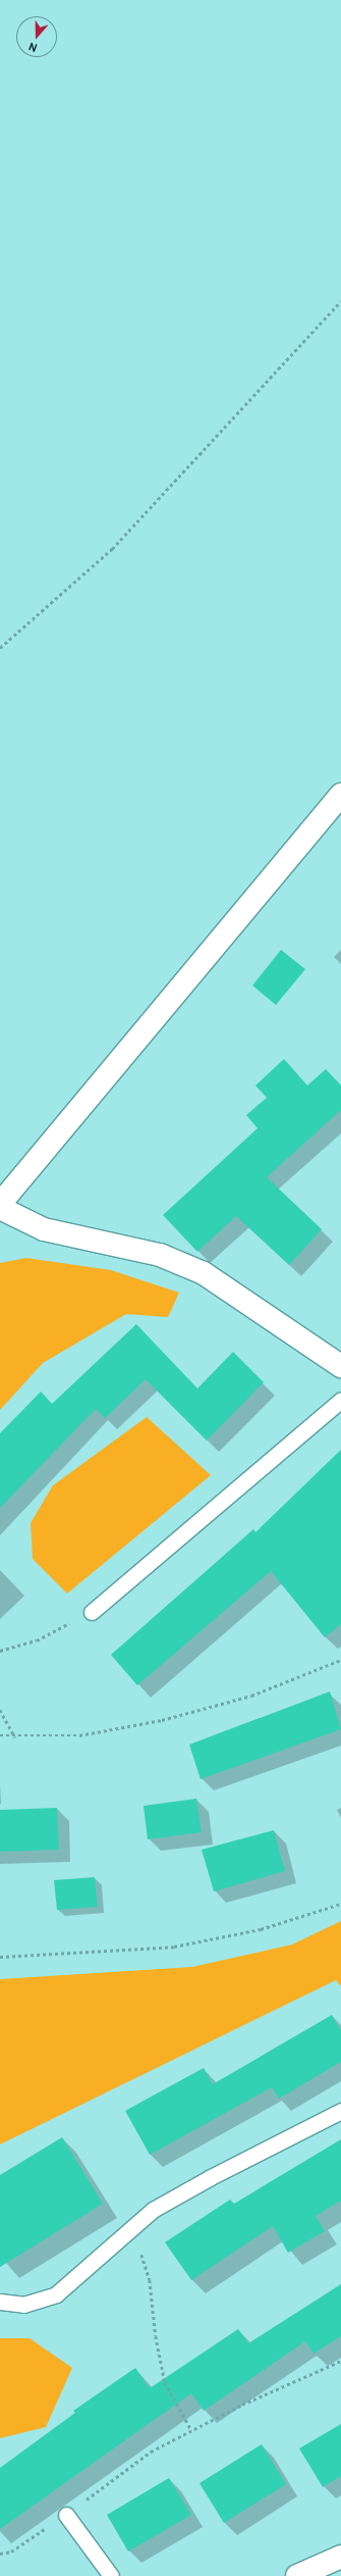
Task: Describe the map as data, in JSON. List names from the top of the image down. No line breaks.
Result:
{"north":"bottom"}
